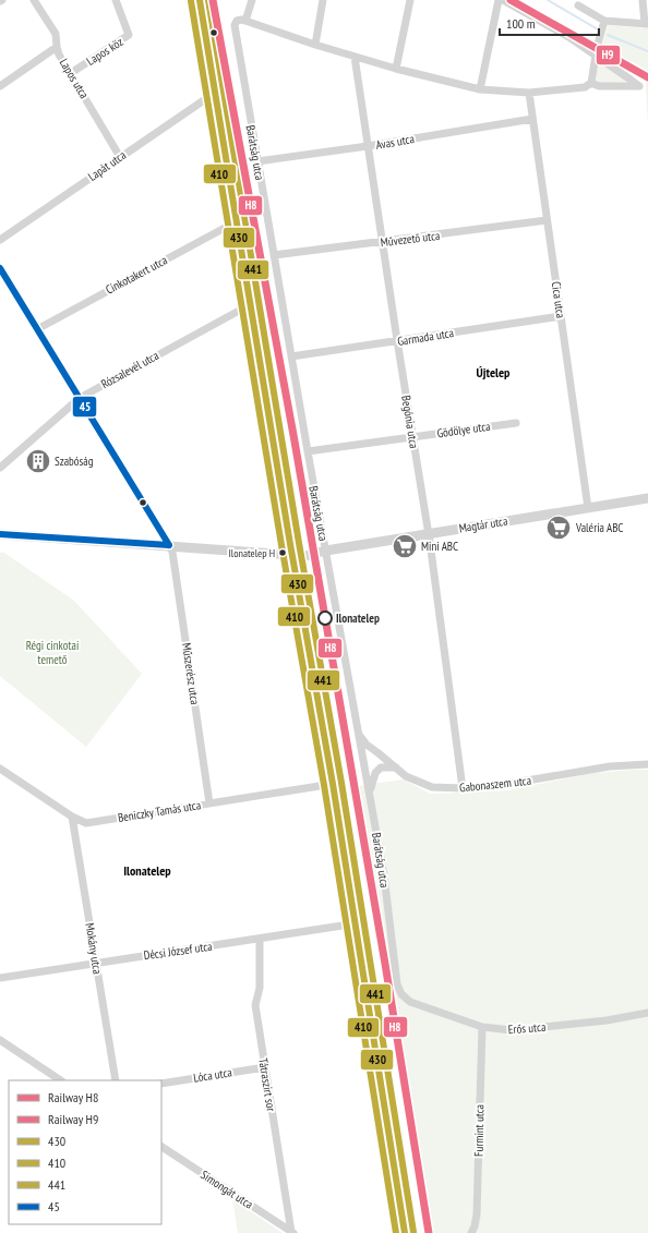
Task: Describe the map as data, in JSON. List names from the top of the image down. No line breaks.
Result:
{"streets":{"street":["Lapos köz","Lapos utca","Avas utca","Barátság utca","Lapát utca","Művezető utca","Cinkotakert utca","Cica utca","Garmada utca","Rózsalevél utca","Begónia utca","Gödölye utca","Magtár utca","Műszerész utca","Gabonaszem utca","Beniczky Tamás utca","Mokány utca","Décsi József utca","Erős utca","Lóca utca","Tátraszirt sor","Furmint utca","Simongát utca"]},"crossings":[["Lapos köz","Lapos utca"],["Lapos utca","Lapát utca"],["Avas utca","Barátság utca"],["Avas utca","Cica utca"],["Avas utca","Begónia utca"],["Barátság utca","Művezető utca"],["Barátság utca","Garmada utca"],["Barátság utca","Gödölye utca"],["Barátság utca","Magtár utca"],["Barátság utca","Gabonaszem utca"],["Barátság utca","Erős utca"],["Művezető utca","Cica utca"],["Művezető utca","Begónia utca"],["Cinkotakert utca","Műszerész utca"],["Cica utca","Garmada utca"],["Cica utca","Magtár utca"],["Garmada utca","Begónia utca"],["Rózsalevél utca","Műszerész utca"],["Begónia utca","Gödölye utca"],["Begónia utca","Magtár utca"],["Begónia utca","Gabonaszem utca"],["Magtár utca","Műszerész utca"],["Műszerész utca","Beniczky Tamás utca"],["Beniczky Tamás utca","Mokány utca"],["Mokány utca","Décsi József utca"],["Décsi József utca","Tátraszirt sor"],["Erős utca","Furmint utca"],["Lóca utca","Tátraszirt sor"],["Tátraszirt sor","Simongát utca"]],"districts":["Újtelep","Ilonatelep"],"parks":["Régi cinkotai temető"],"places":{"building":["Szabóság"],"supermarket":["Valéria ABC","Mini ABC"],"other":["Ilonatelep H","Ilonatelep"]},"lines":["rail line H8","rail line H9","transit line 430","transit line 441","transit line 410","transit line 45"],"legend":["Railway H8","Railway H9","430","410","441","45"],"scale_bar":"100 m"}
